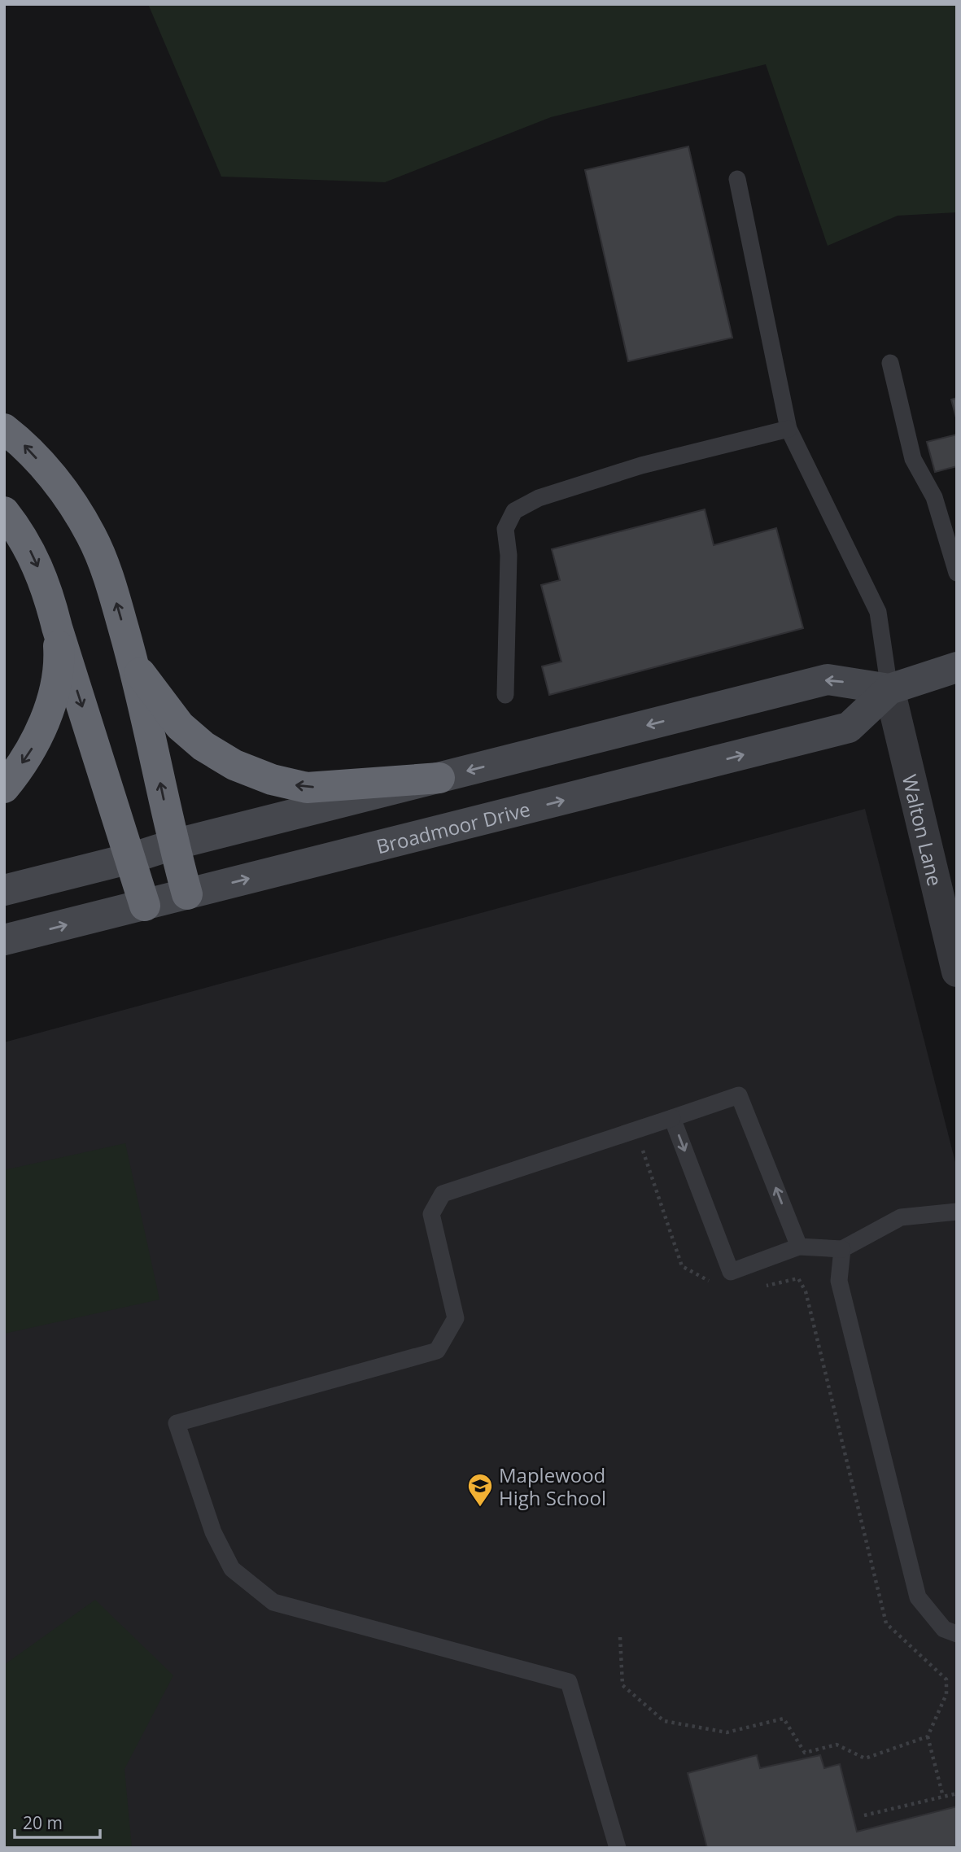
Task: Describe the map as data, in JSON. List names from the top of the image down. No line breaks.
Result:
{"streets":{"main road":["Broadmoor Drive"],"street":["Walton Lane"]},"crossings":[["Broadmoor Drive","Walton Lane"]],"places":{"school or university":["Maplewood High School"]},"scale_bar":"20 m"}
